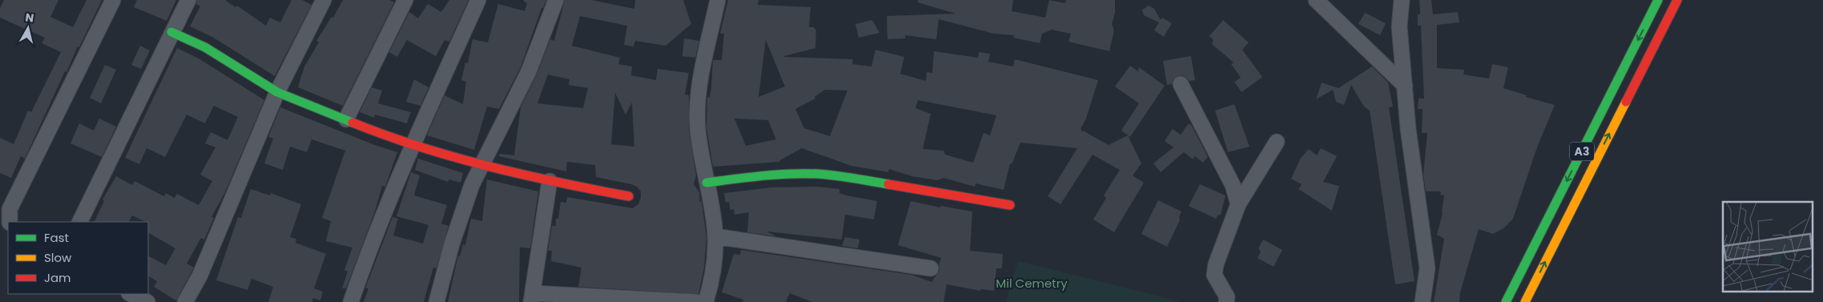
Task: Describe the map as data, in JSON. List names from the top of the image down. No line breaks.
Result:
{"streets":{"main road":["A3"]},"parks":["Mil Cemetry"],"legend":["Fast","Slow","Jam"],"north":"top"}
